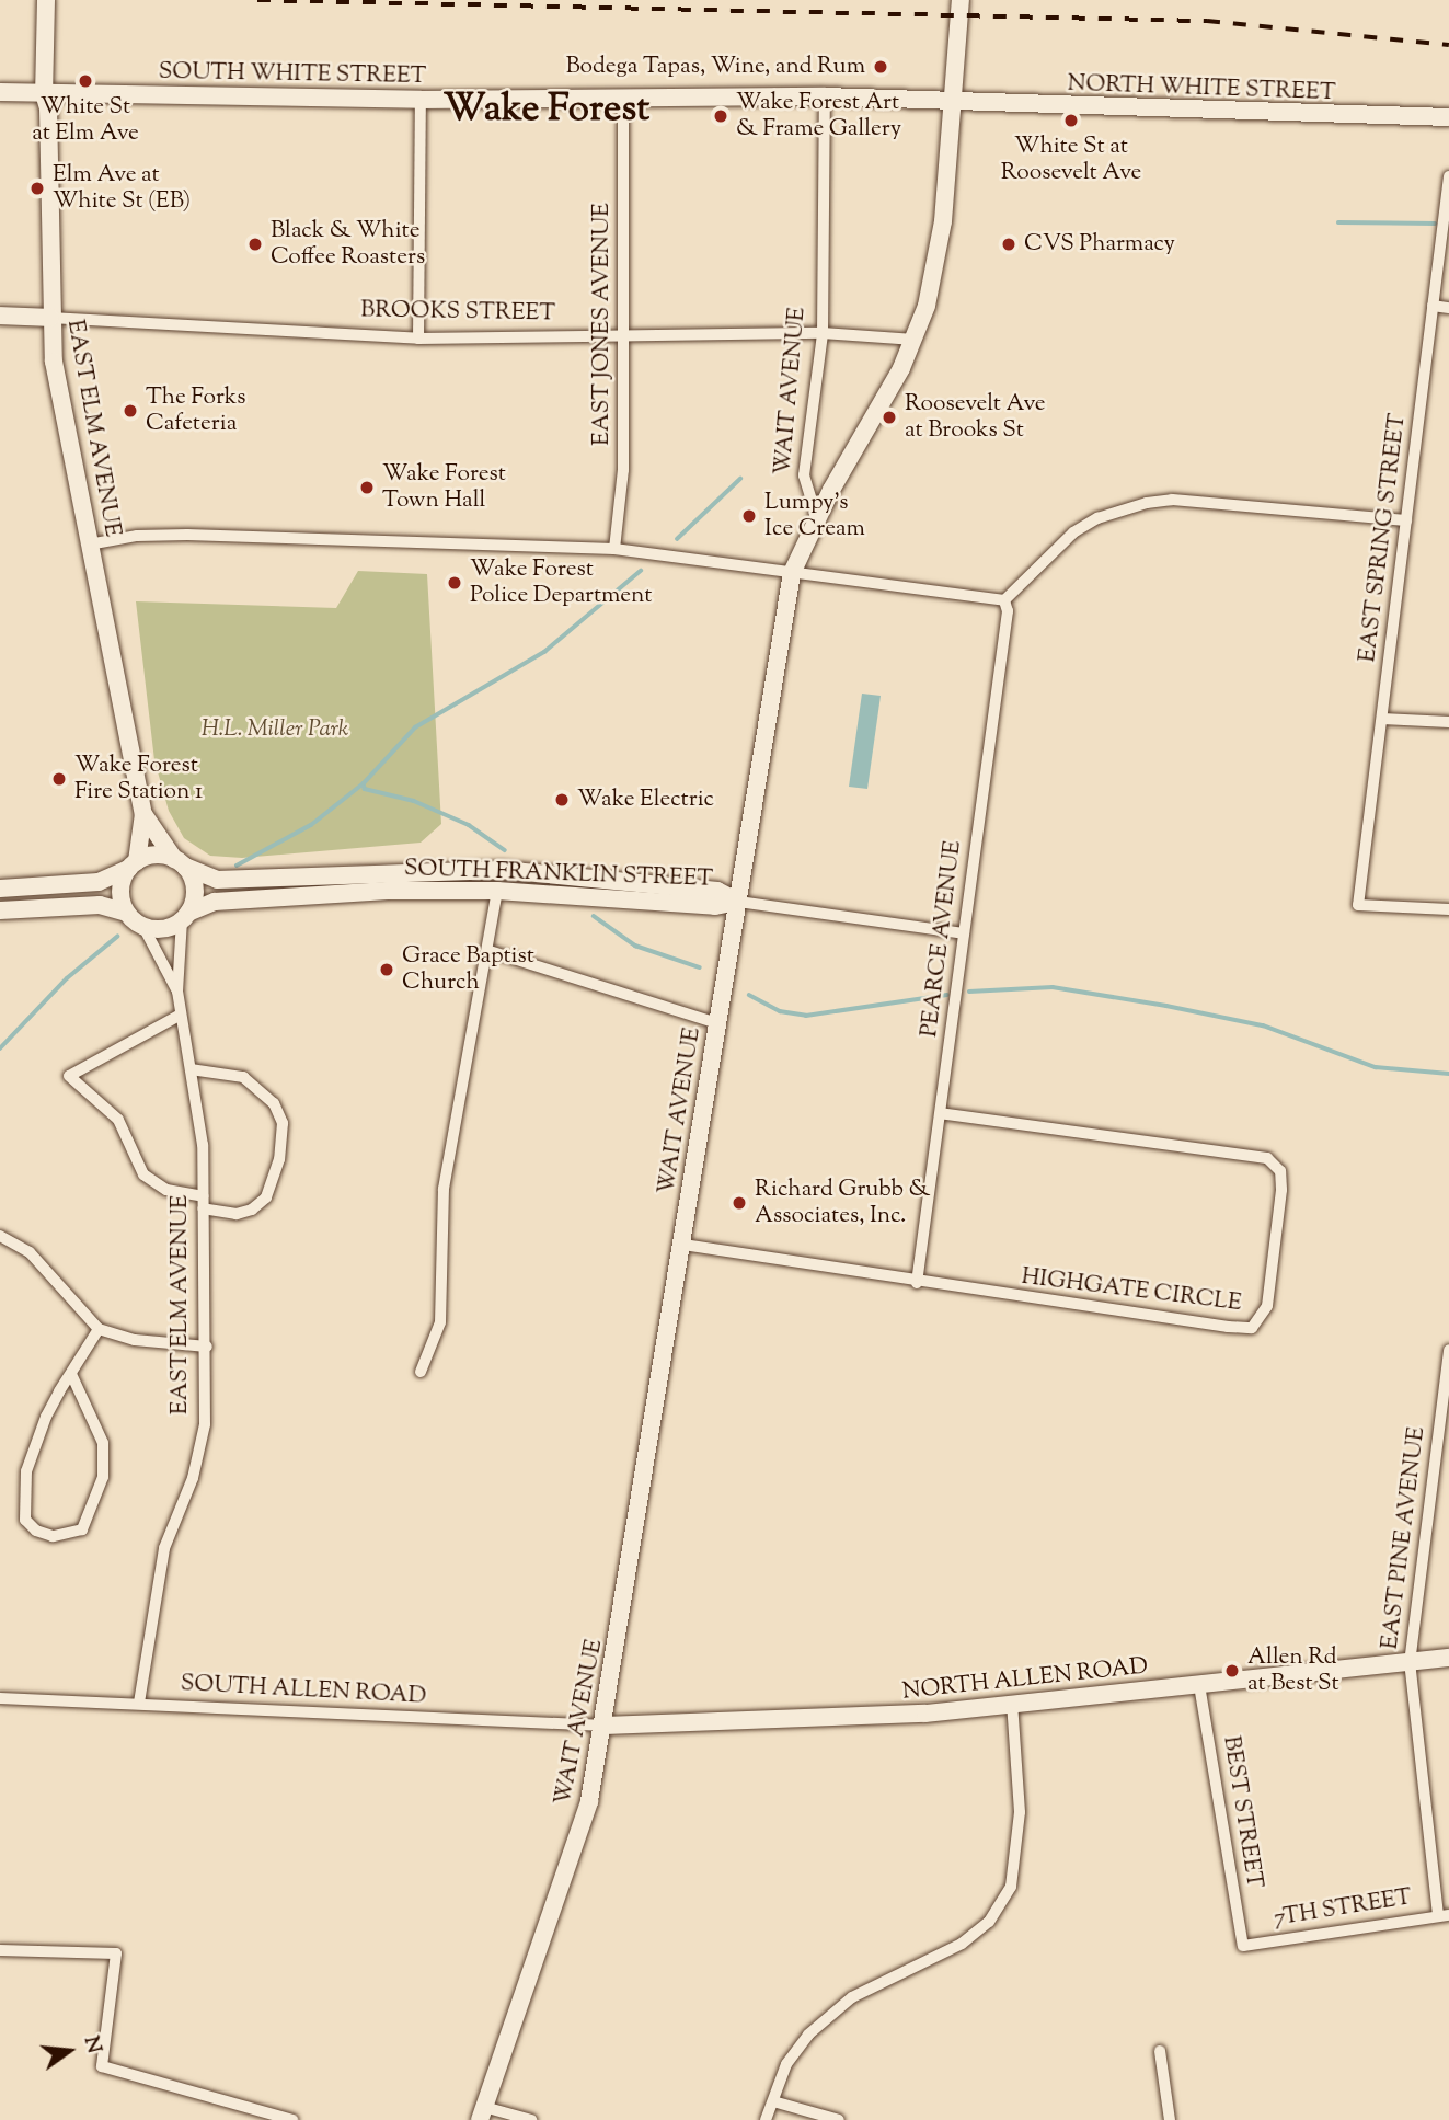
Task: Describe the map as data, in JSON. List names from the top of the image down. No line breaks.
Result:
{"streets":{"street":["SOUTH WHITE STREET","NORTH WHITE STREET","BROOKS STREET","EAST JONES AVENUE","WAIT AVENUE","EAST ELM AVENUE","EAST SPRING STREET","SOUTH FRANKLIN STREET","PEARCE AVENUE","HIGHGATE CIRCLE","EAST PINE AVENUE","NORTH ALLEN ROAD","SOUTH ALLEN ROAD","BEST STREET","7TH STREET"]},"crossings":[["SOUTH WHITE STREET","NORTH WHITE STREET"],["SOUTH WHITE STREET","EAST JONES AVENUE"],["SOUTH WHITE STREET","WAIT AVENUE"],["SOUTH WHITE STREET","EAST ELM AVENUE"],["BROOKS STREET","EAST JONES AVENUE"],["BROOKS STREET","WAIT AVENUE"],["BROOKS STREET","EAST ELM AVENUE"],["WAIT AVENUE","SOUTH FRANKLIN STREET"],["WAIT AVENUE","HIGHGATE CIRCLE"],["WAIT AVENUE","NORTH ALLEN ROAD"],["WAIT AVENUE","SOUTH ALLEN ROAD"],["EAST ELM AVENUE","SOUTH FRANKLIN STREET"],["EAST ELM AVENUE","SOUTH ALLEN ROAD"],["PEARCE AVENUE","HIGHGATE CIRCLE"],["EAST PINE AVENUE","NORTH ALLEN ROAD"],["EAST PINE AVENUE","7TH STREET"],["NORTH ALLEN ROAD","SOUTH ALLEN ROAD"],["NORTH ALLEN ROAD","BEST STREET"],["BEST STREET","7TH STREET"]],"districts":["Wake Forest"],"parks":["H.L. Miller Park"],"places":["Bodega Tapas, Wine, and Rum","White St at Elm Ave","Wake Forest Art & Frame Gallery","White St at Roosevelt Ave","Elm Ave at White St (EB)","Black & White Coffee Roasters","CVS Pharmacy","The Forks Cafeteria","Roosevelt Ave at Brooks St","Wake Forest Town Hall","Lumpy's Ice Cream","Wake Forest Police Department","Wake Forest Fire Station 1","Wake Electric","Grace Baptist Church","Richard Grubb & Associates, Inc.","Allen Rd at Best St"],"north":"right"}
